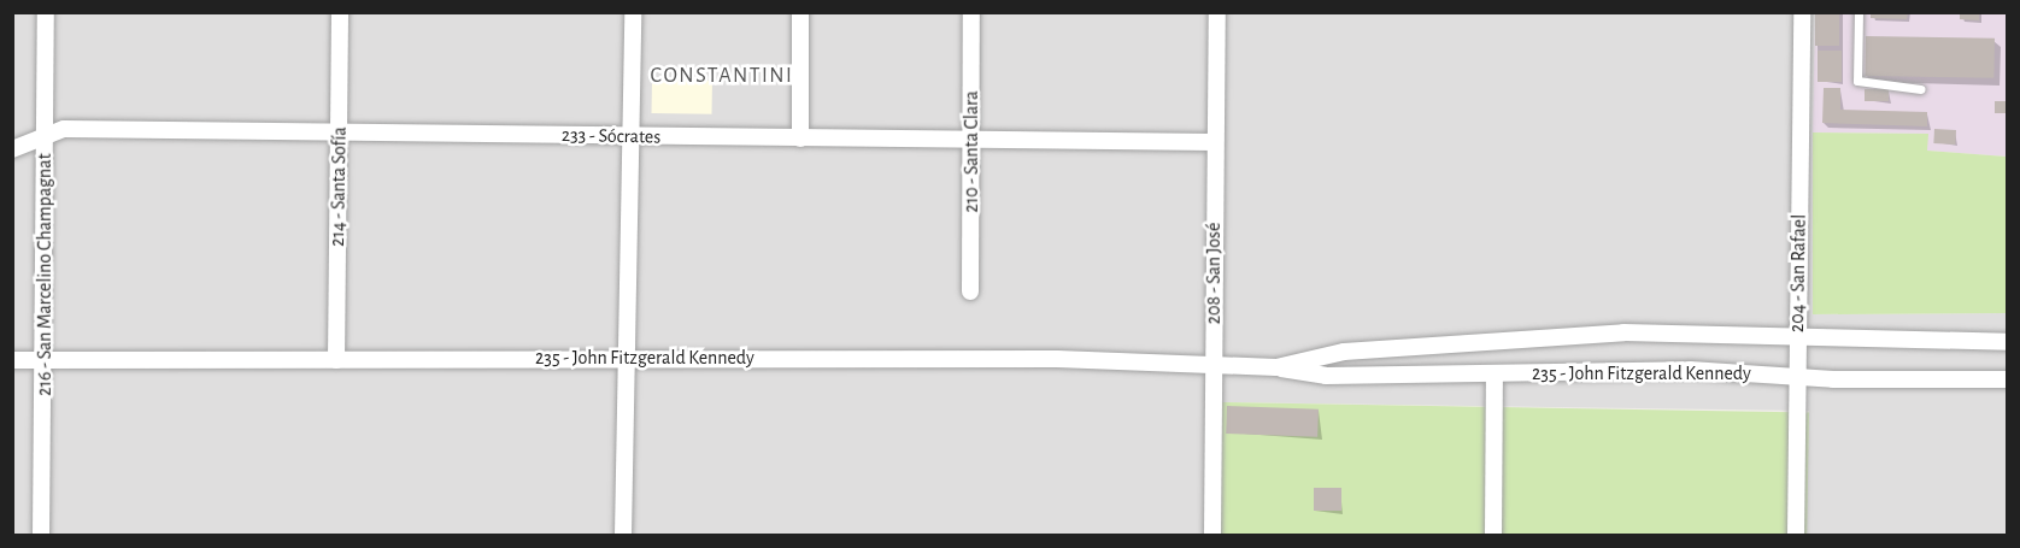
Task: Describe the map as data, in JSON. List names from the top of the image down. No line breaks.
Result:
{"streets":{"street":["233 - Sócrates","210 - Santa Clara","214 - Santa Sofía","208 - San José","204 - San Rafael","216 - San Marcelino Champagnat","235 - John Fitzgerald Kennedy"]},"crossings":[["233 - Sócrates","210 - Santa Clara"],["233 - Sócrates","214 - Santa Sofía"],["233 - Sócrates","208 - San José"],["233 - Sócrates","216 - San Marcelino Champagnat"],["214 - Santa Sofía","235 - John Fitzgerald Kennedy"],["208 - San José","235 - John Fitzgerald Kennedy"],["204 - San Rafael","235 - John Fitzgerald Kennedy"],["216 - San Marcelino Champagnat","235 - John Fitzgerald Kennedy"]],"districts":["CONSTANTINI"]}
